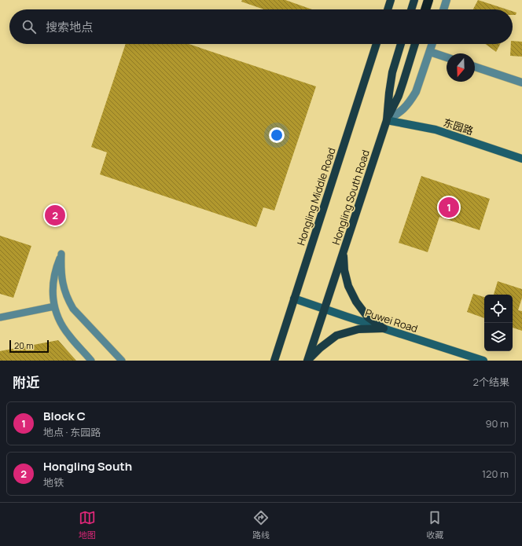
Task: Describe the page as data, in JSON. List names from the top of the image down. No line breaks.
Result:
{"streets":{"main road":["Hongling Middle Road","Hongling South Road"],"street":["东园路","Puwei Road"]},"crossings":[["东园路","Hongling South Road"],["Hongling Middle Road","Puwei Road"],["Hongling South Road","Puwei Road"]],"scale_bar":"20 m","north":"bottom","page":{"search":"搜索地点","pins":["1","2"],"scale":"20 m","heading":["附近","2个结果"],"list":[{"mark":"1","name":"Block C","note":"地点 · 东园路","value":"90 m"},{"mark":"2","name":"Hongling South","note":"地铁","value":"120 m"}],"nav":["地图","路线","收藏"]}}
